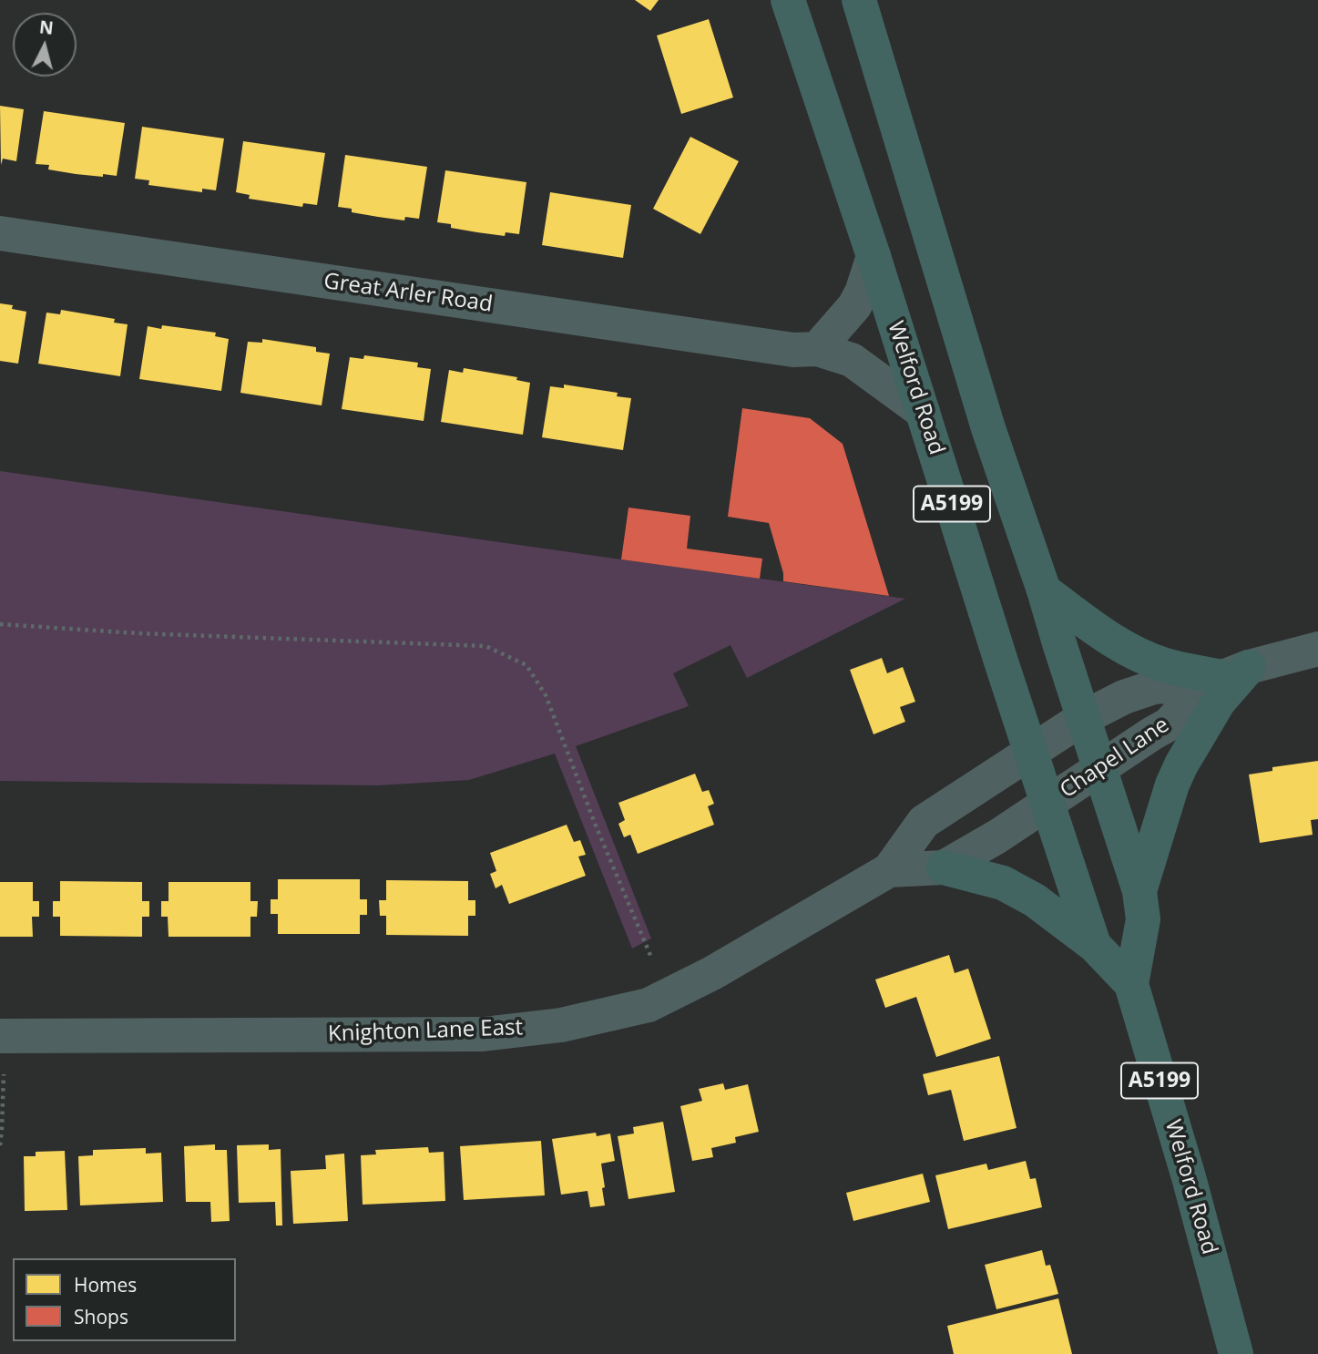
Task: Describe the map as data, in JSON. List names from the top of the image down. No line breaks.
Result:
{"streets":{"main road":["Welford Road","A5199"],"street":["Great Arler Road","Chapel Lane","Knighton Lane East"]},"crossings":[["Great Arler Road","Welford Road"],["Welford Road","Chapel Lane"],["Welford Road","Knighton Lane East"],["Chapel Lane","Knighton Lane East"]],"legend":["Homes","Shops"],"north":"top"}
